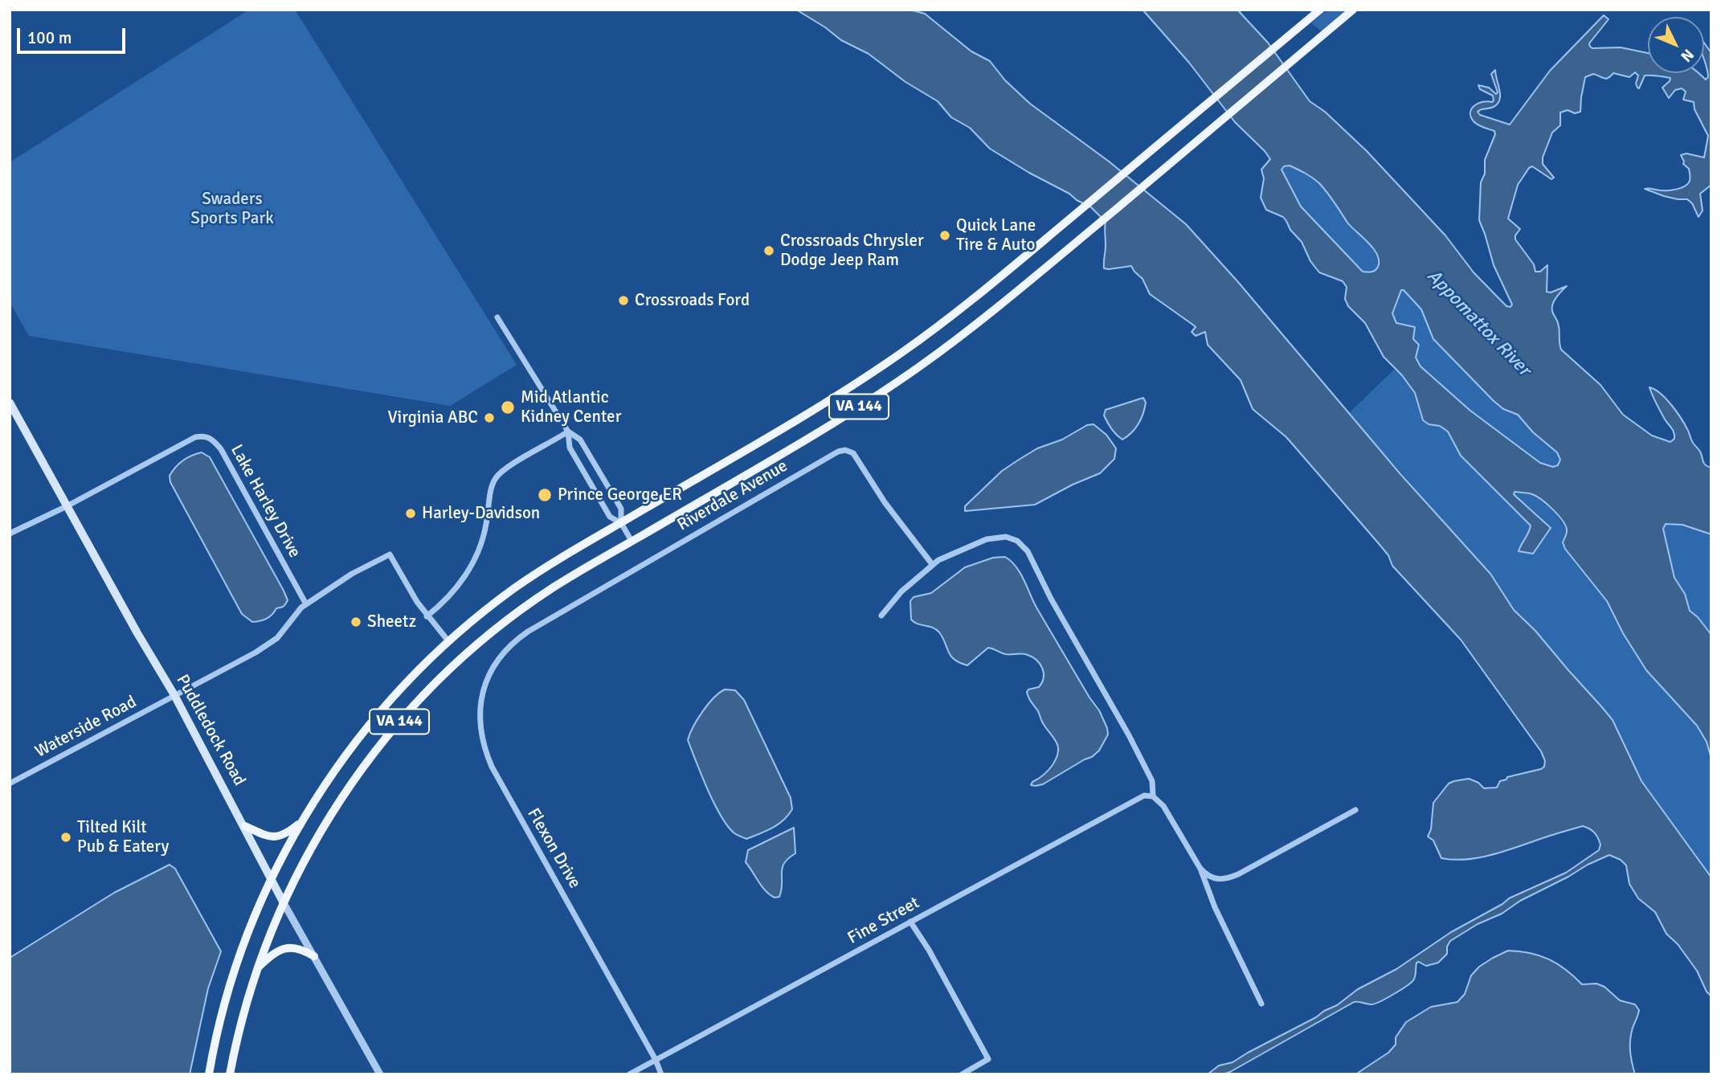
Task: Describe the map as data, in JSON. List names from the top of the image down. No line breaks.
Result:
{"streets":{"main road":["VA 144","Puddledock Road"],"street":["Riverdale Avenue","Lake Harley Drive","Waterside Road","Flexon Drive","Fine Street"]},"crossings":[["VA 144","Puddledock Road"],["Riverdale Avenue","Flexon Drive"],["Lake Harley Drive","Waterside Road"],["Lake Harley Drive","Puddledock Road"],["Waterside Road","Puddledock Road"],["Flexon Drive","Fine Street"]],"water":["Appomattox River"],"parks":["Swaders Sports Park"],"places":["Quick Lane Tire & Auto","Crossroads Chrysler Dodge Jeep Ram","Crossroads Ford","Mid Atlantic Kidney Center","Virginia ABC","Prince George ER","Harley-Davidson","Sheetz","Tilted Kilt Pub & Eatery"],"scale_bar":"100 m","north":"bottom right"}
